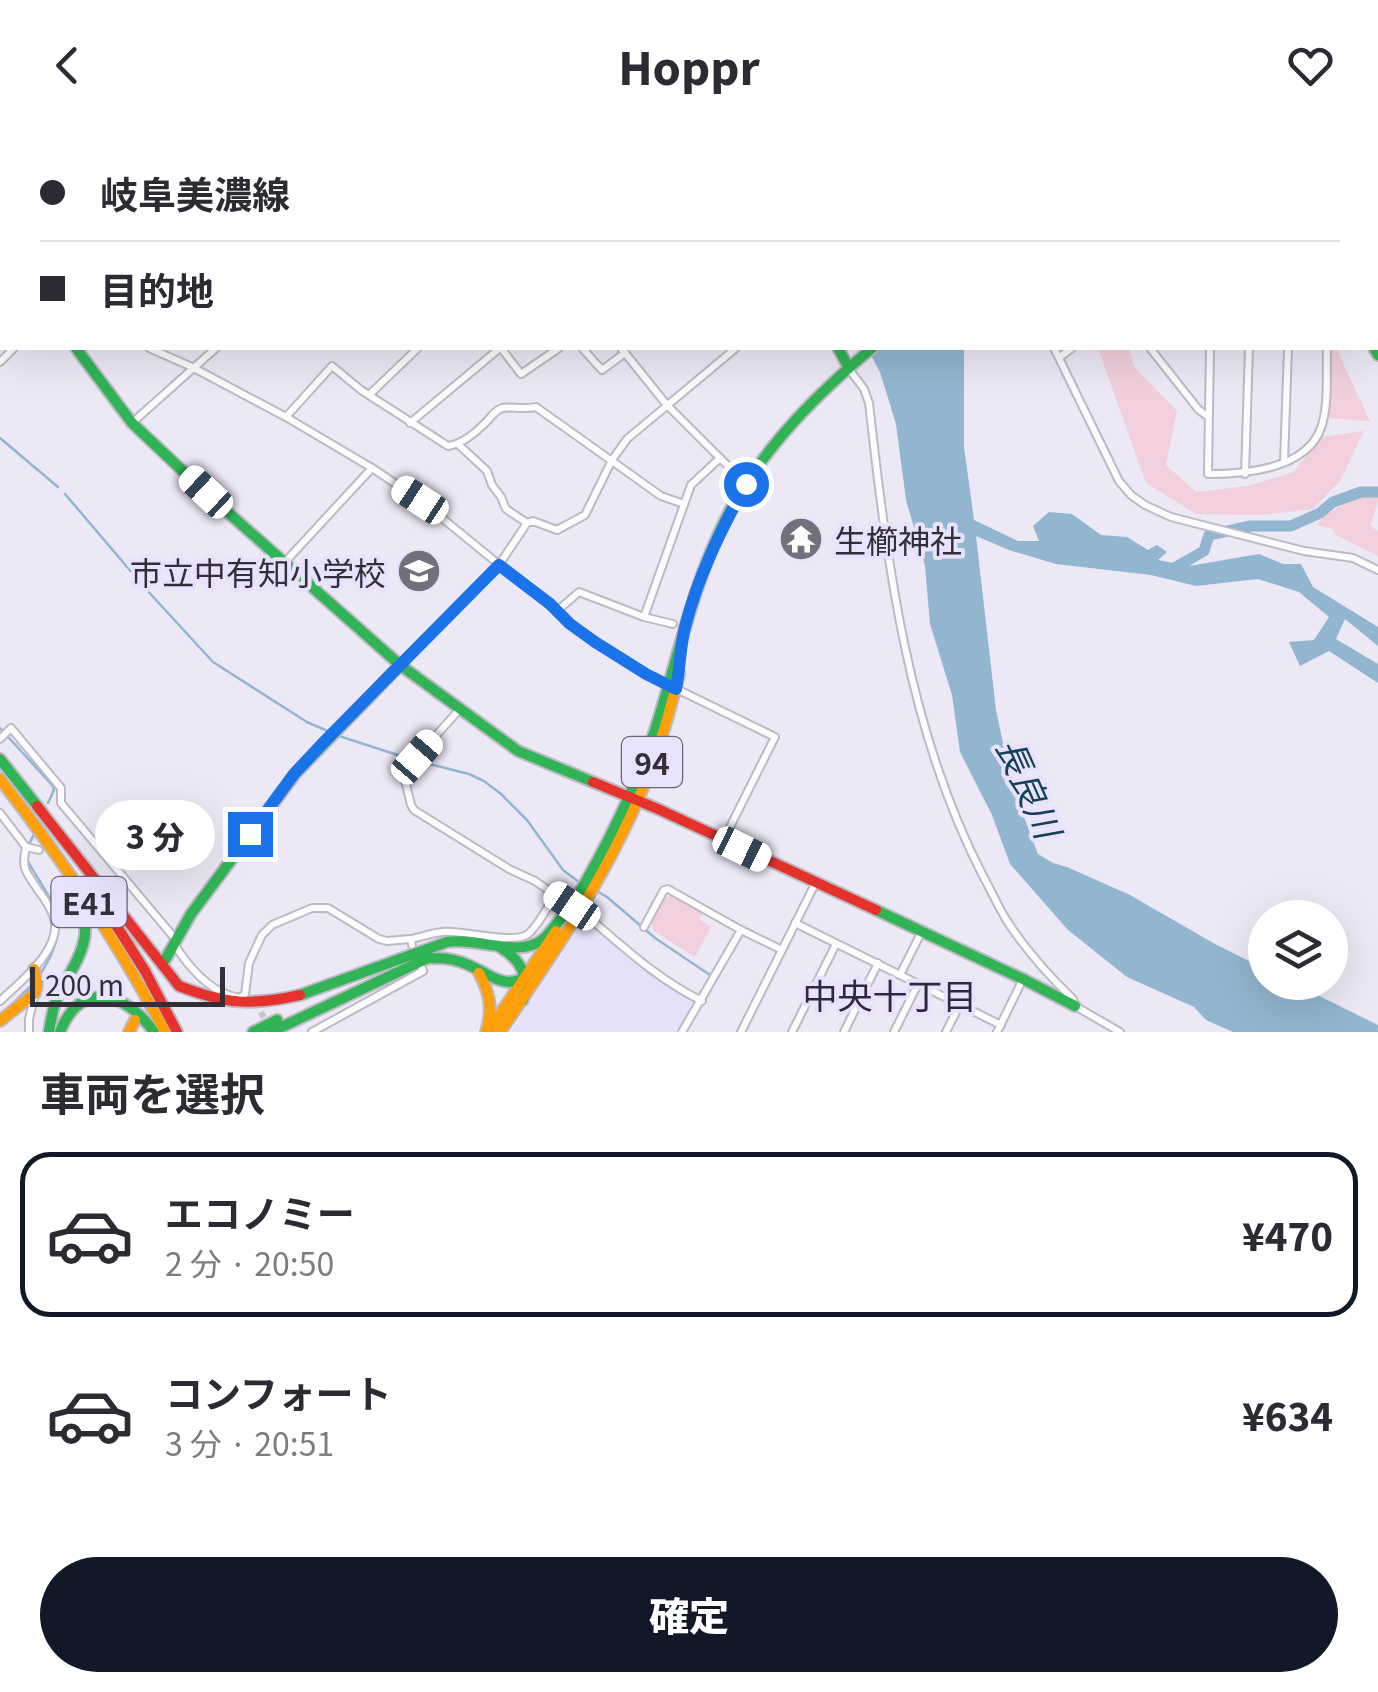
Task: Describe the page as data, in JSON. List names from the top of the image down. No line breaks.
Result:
{"streets":{"main road":["94","E41"]},"districts":["中央十丁目"],"water":["長良川"],"places":{"temple":["生櫛神社"],"school or university":["市立中有知小学校"]},"scale_bar":"200 m","page":{"header":"Hoppr","banner":["岐阜美濃線","目的地"],"bubble":"3 分","scale":"200 m","heading":"車両を選択","list":[{"name":"エコノミー","note":"2 分 · 20:50","value":"¥470"},{"name":"コンフォート","note":"3 分 · 20:51","value":"¥634"}],"buttons":"確定"}}
